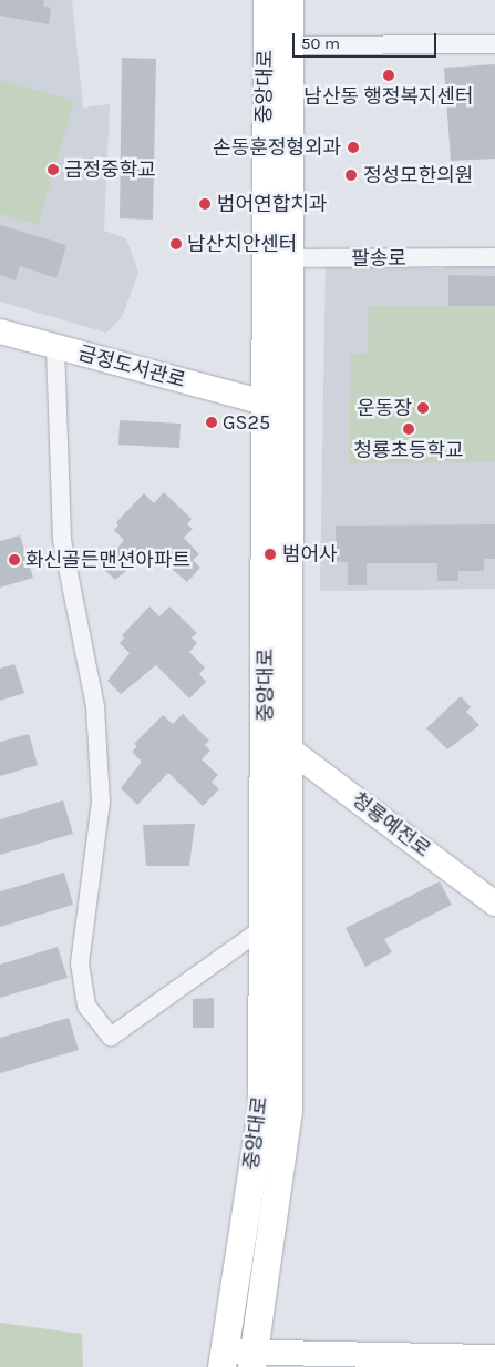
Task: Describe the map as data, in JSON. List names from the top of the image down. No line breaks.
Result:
{"streets":{"main road":["중앙대로"],"street":["팔송로","금정도서관로","청룡예전로"]},"crossings":[["중앙대로","팔송로"],["중앙대로","금정도서관로"],["중앙대로","청룡예전로"]],"places":["남산동 행정복지센터","손동훈정형외과","금정중학교","정성모한의원","범어연합치과","남산치안센터","운동장","GS25","청룡초등학교","범어사","화신골든맨션아파트"],"scale_bar":"50 m"}
